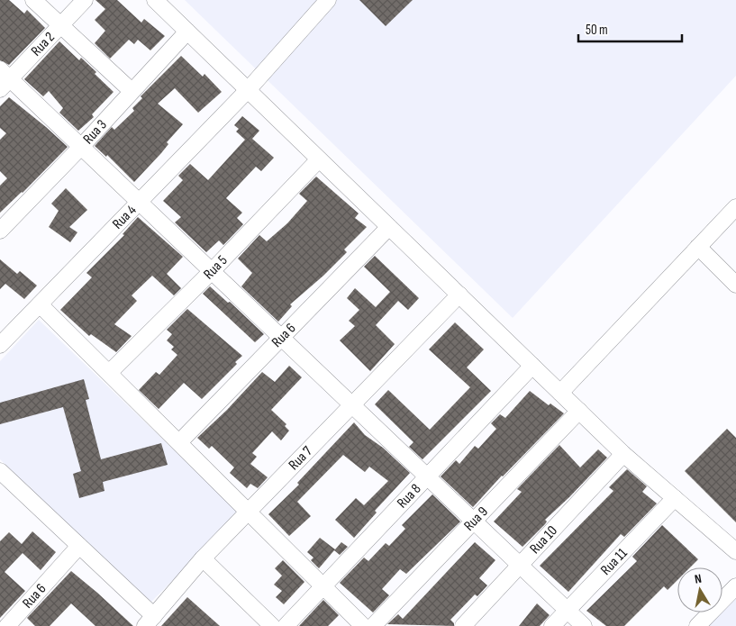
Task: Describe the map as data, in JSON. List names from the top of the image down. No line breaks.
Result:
{"streets":{"street":["Rua 2","Rua 3","Rua 4","Rua 5","Rua 6","Rua 7","Rua 8","Rua 9","Rua 10","Rua 11"]},"scale_bar":"50 m","north":"top"}
